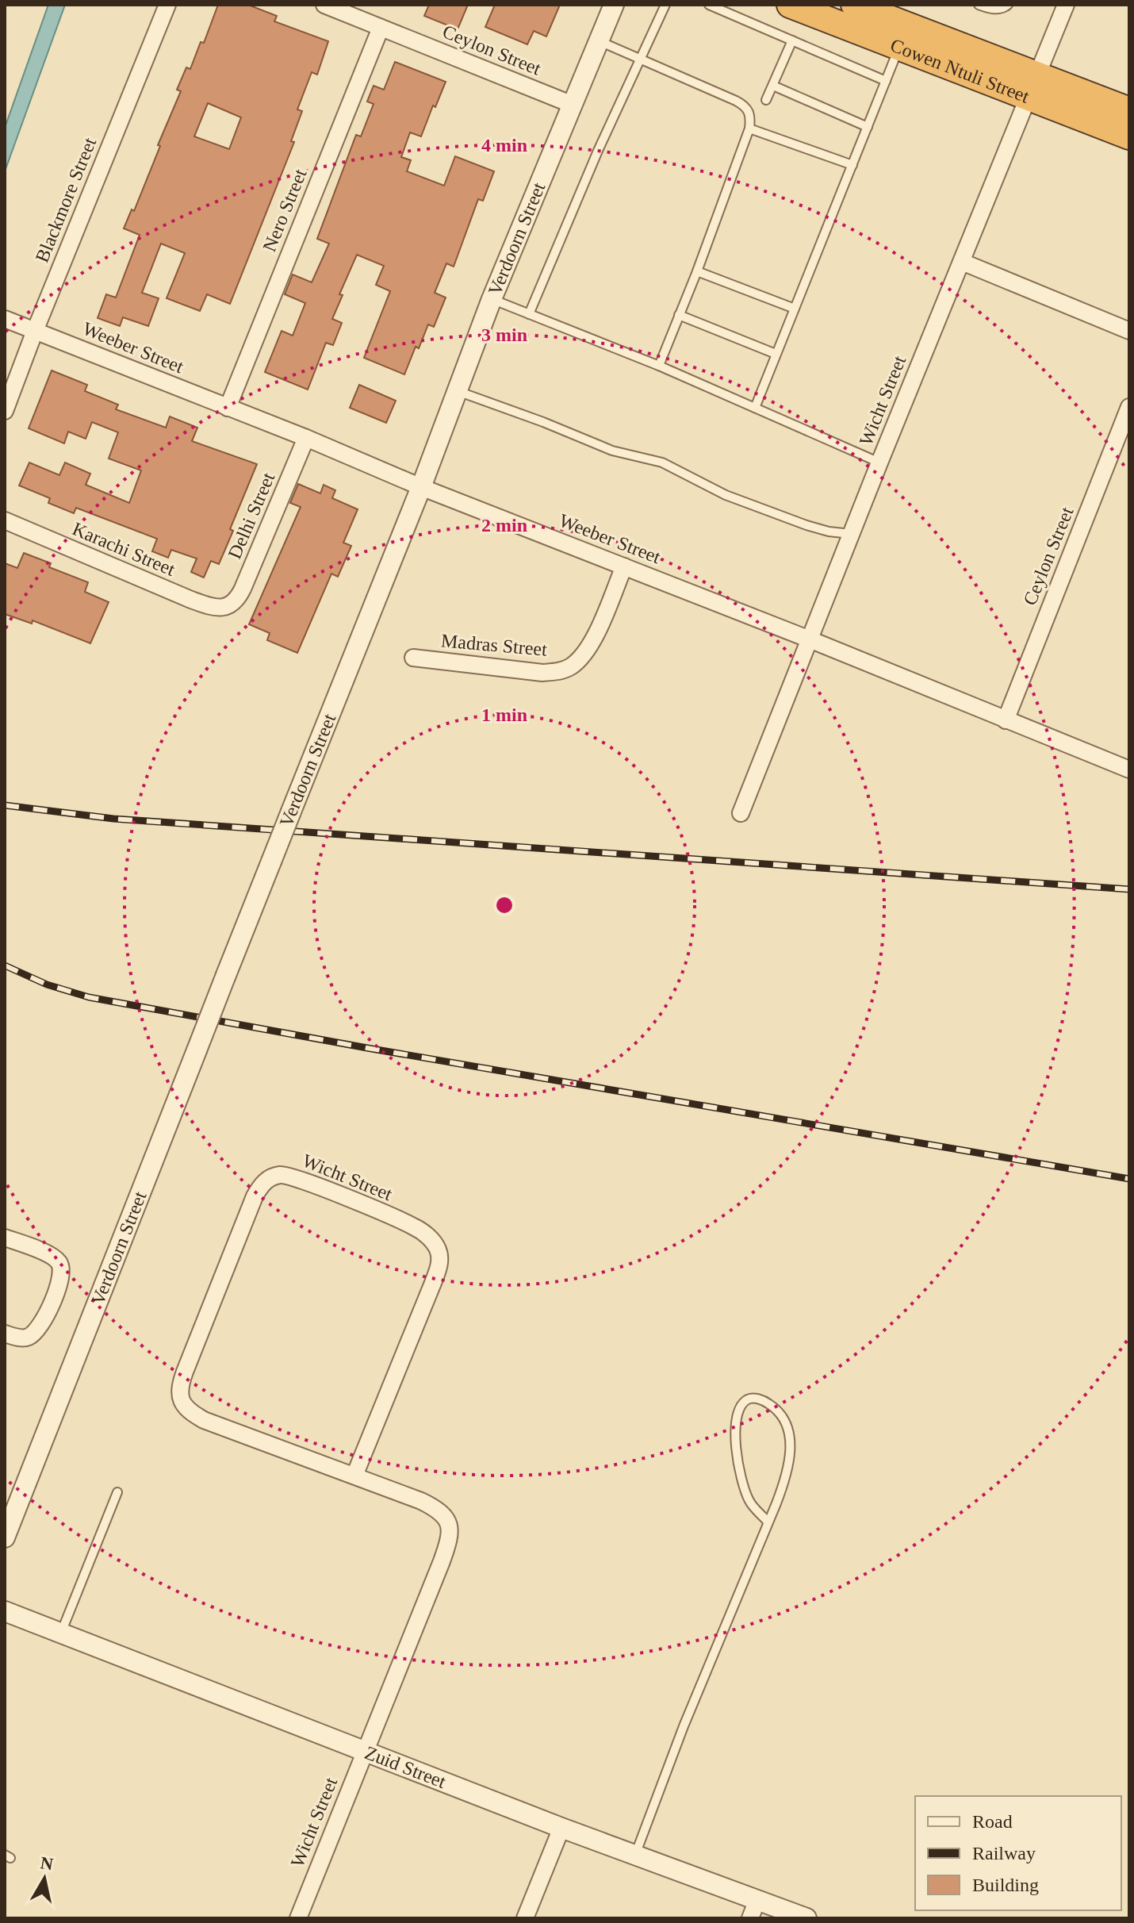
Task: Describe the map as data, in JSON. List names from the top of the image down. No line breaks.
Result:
{"streets":{"highway":["Cowen Ntuli Street"],"street":["Ceylon Street","Blackmore Street","Nero Street","Verdoorn Street","Weeber Street","Wicht Street","Delhi Street","Karachi Street","Madras Street","Zuid Street"]},"crossings":[["Ceylon Street","Nero Street"],["Ceylon Street","Verdoorn Street"],["Ceylon Street","Weeber Street"],["Cowen Ntuli Street","Wicht Street"],["Blackmore Street","Weeber Street"],["Nero Street","Weeber Street"],["Verdoorn Street","Weeber Street"],["Weeber Street","Wicht Street"],["Weeber Street","Delhi Street"],["Weeber Street","Madras Street"],["Wicht Street","Zuid Street"],["Delhi Street","Karachi Street"]],"legend":["Road","Railway","Building"],"north":"top","rings":["4 min","3 min","2 min","1 min"]}
